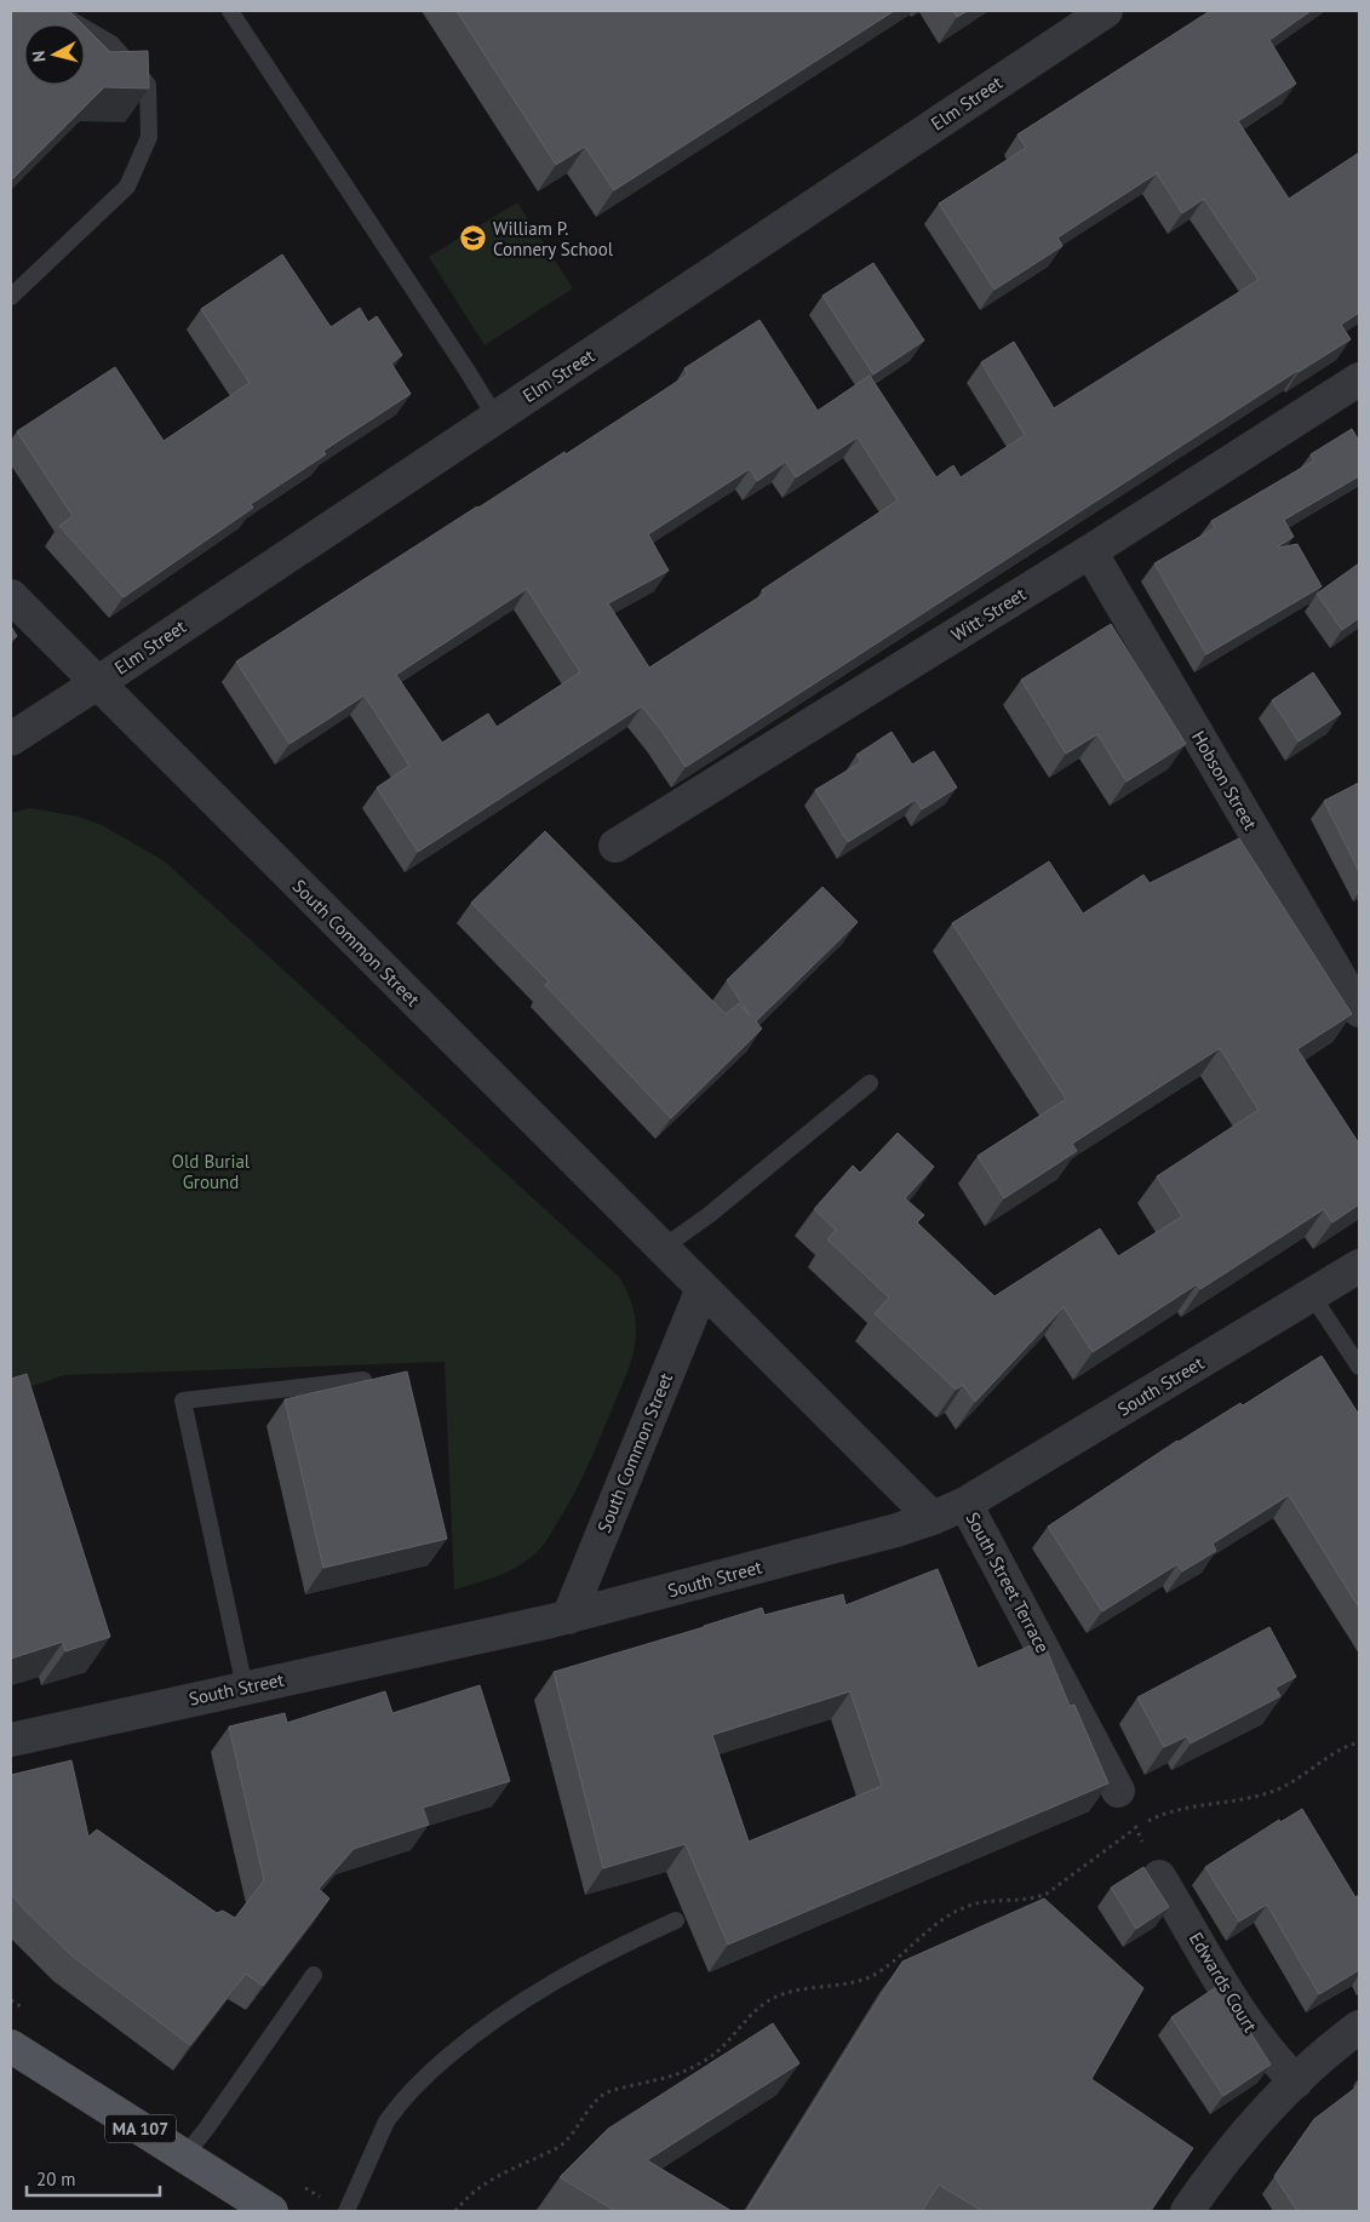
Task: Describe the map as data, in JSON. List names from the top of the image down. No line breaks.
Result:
{"streets":{"main road":["MA 107"],"street":["Elm Street","Witt Street","Hobson Street","South Common Street","South Street","South Street Terrace","Edwards Court"]},"crossings":[["Elm Street","South Common Street"],["Witt Street","Hobson Street"],["South Common Street","South Street"],["South Street","South Street Terrace"]],"parks":["Old Burial Ground"],"places":{"school or university":["William P. Connery School"]},"scale_bar":"20 m","north":"left"}
